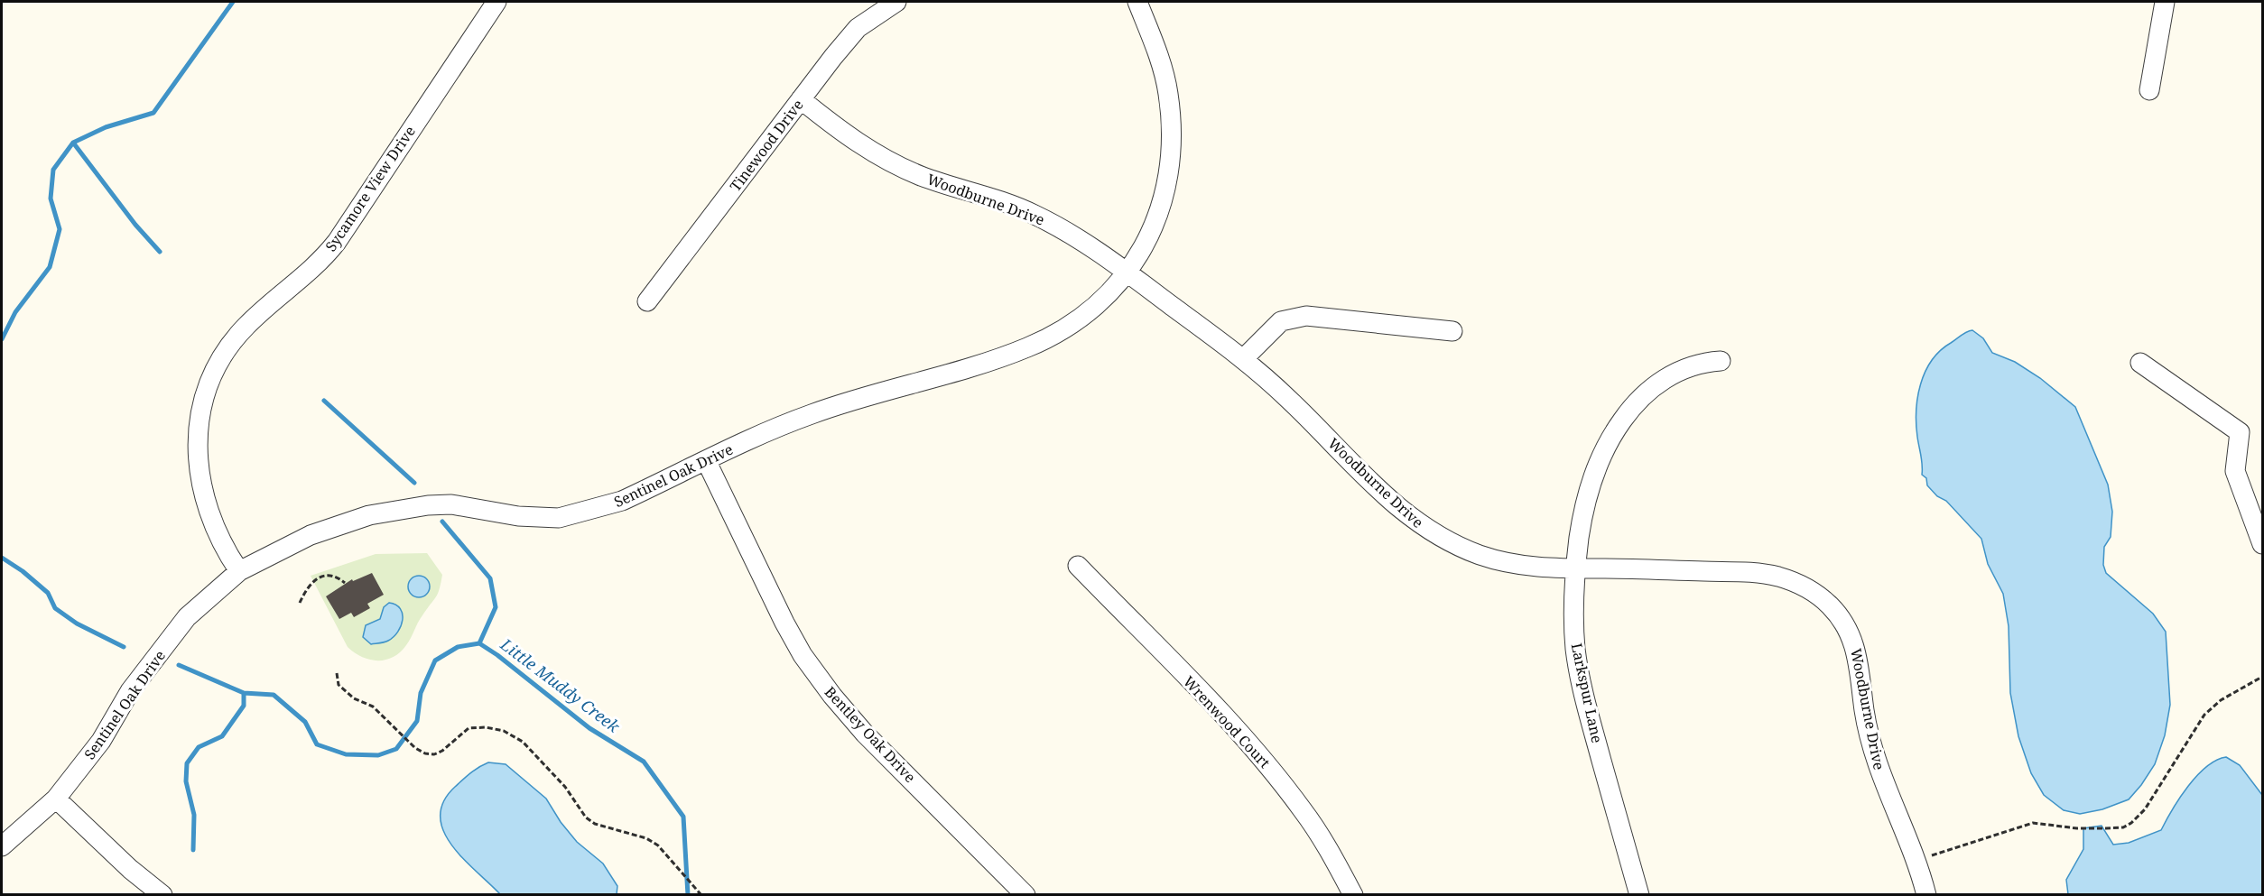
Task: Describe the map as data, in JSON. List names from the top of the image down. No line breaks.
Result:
{"streets":{"street":["Tinewood Drive","Sycamore View Drive","Woodburne Drive","Sentinel Oak Drive","Larkspur Lane","Wrenwood Court","Bentley Oak Drive"]},"crossings":[["Tinewood Drive","Woodburne Drive"],["Sycamore View Drive","Sentinel Oak Drive"],["Woodburne Drive","Sentinel Oak Drive"],["Woodburne Drive","Larkspur Lane"],["Sentinel Oak Drive","Bentley Oak Drive"]],"water":["Little Muddy Creek"]}
